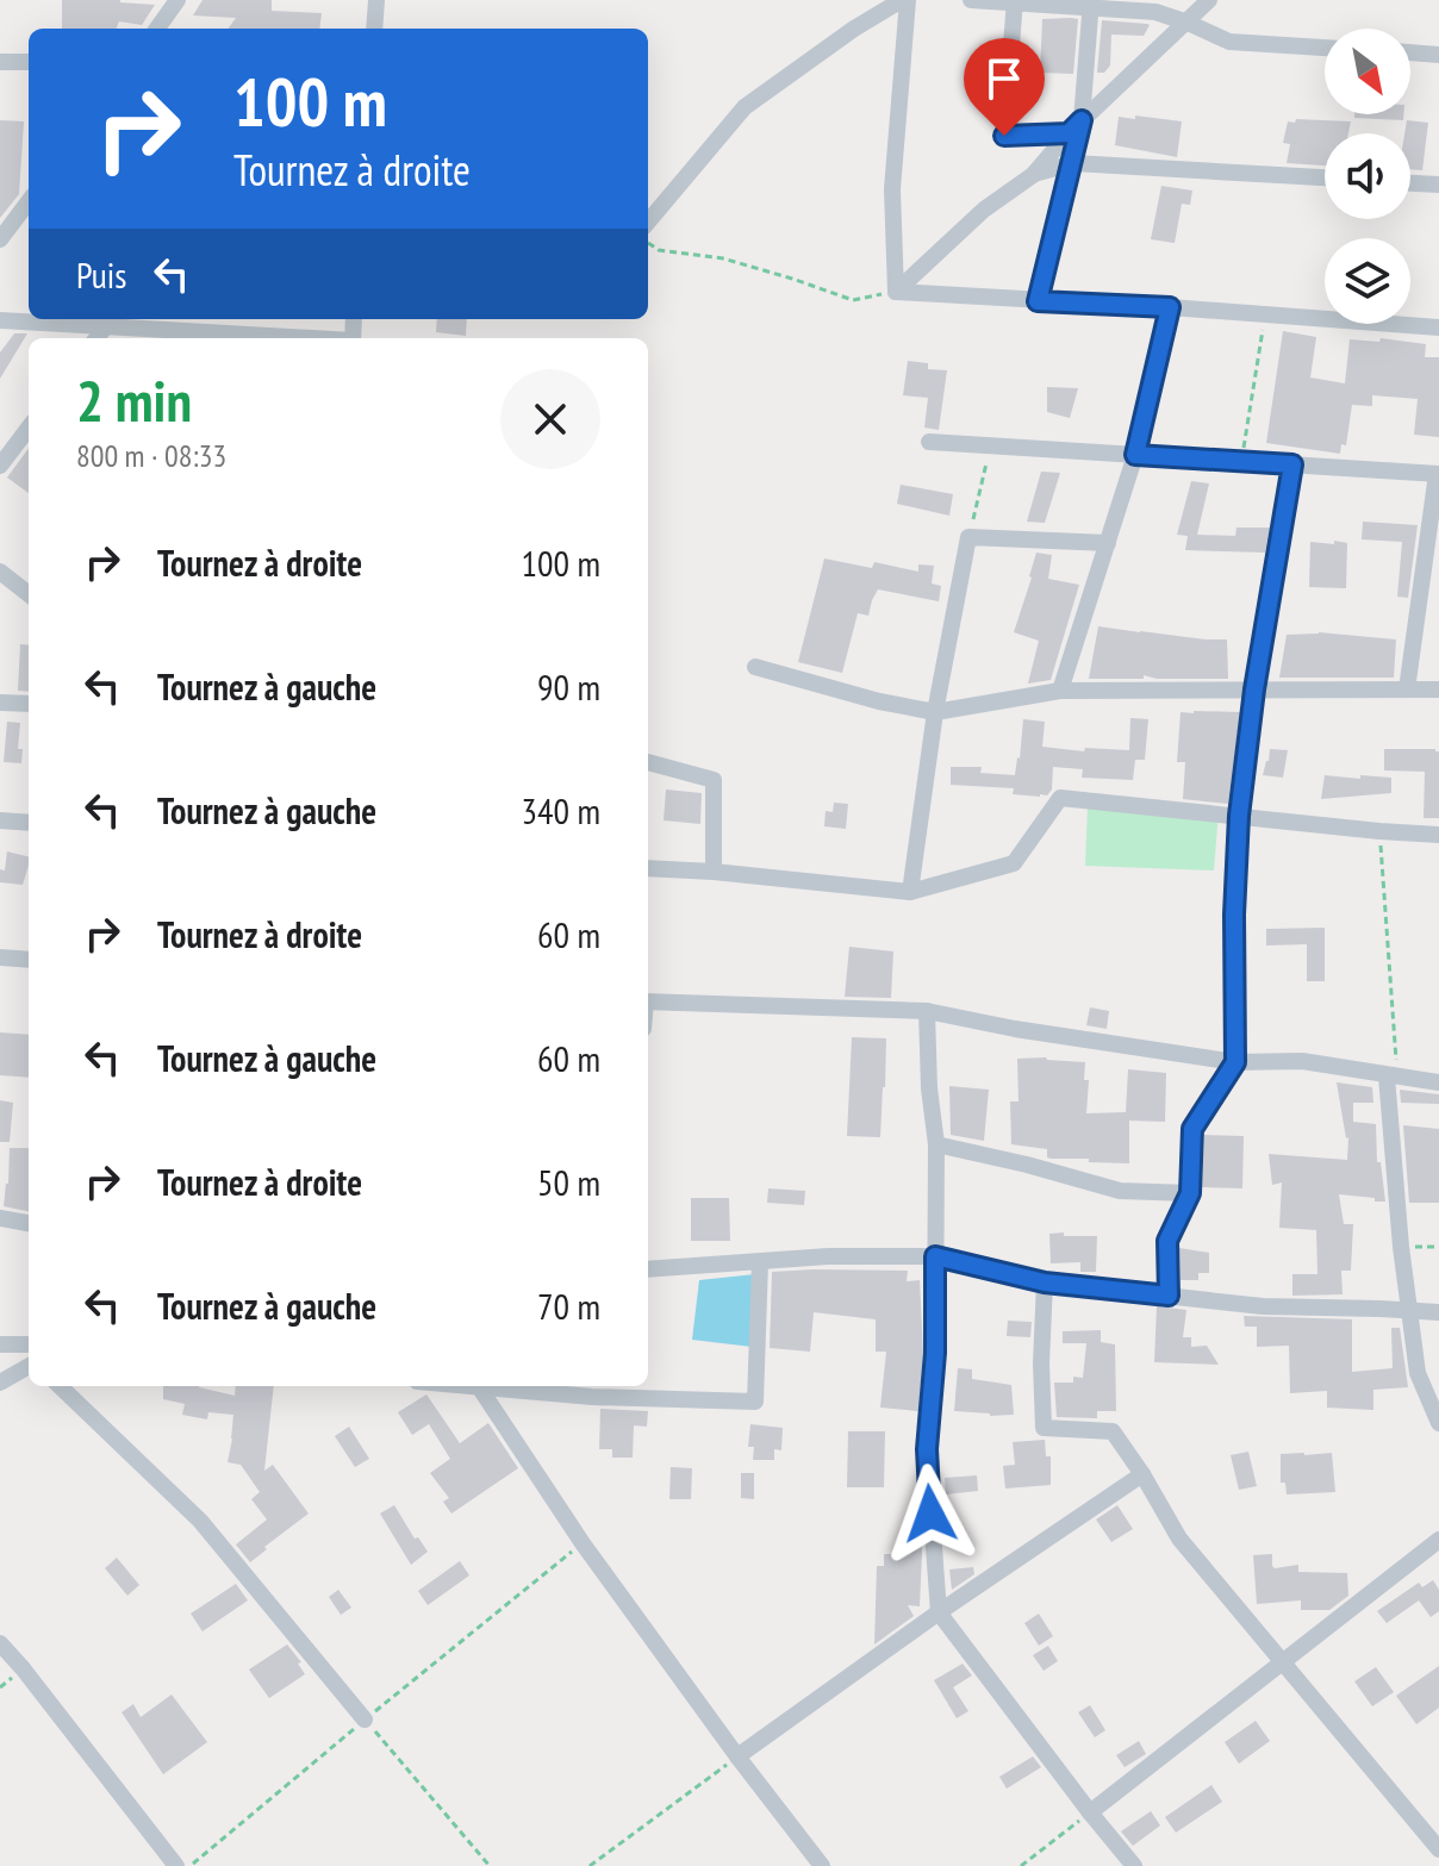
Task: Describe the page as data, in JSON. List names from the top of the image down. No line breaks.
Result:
{"north":"bottom right","page":{"turn":["100 m","Tournez à droite"],"then":"Puis","heading":["2 min","800 m · 08:33"],"list":[{"name":"Tournez à droite","value":"100 m"},{"name":"Tournez à gauche","value":"90 m"},{"name":"Tournez à gauche","value":"340 m"},{"name":"Tournez à droite","value":"60 m"},{"name":"Tournez à gauche","value":"60 m"},{"name":"Tournez à droite","value":"50 m"},{"name":"Tournez à gauche","value":"70 m"}]}}
